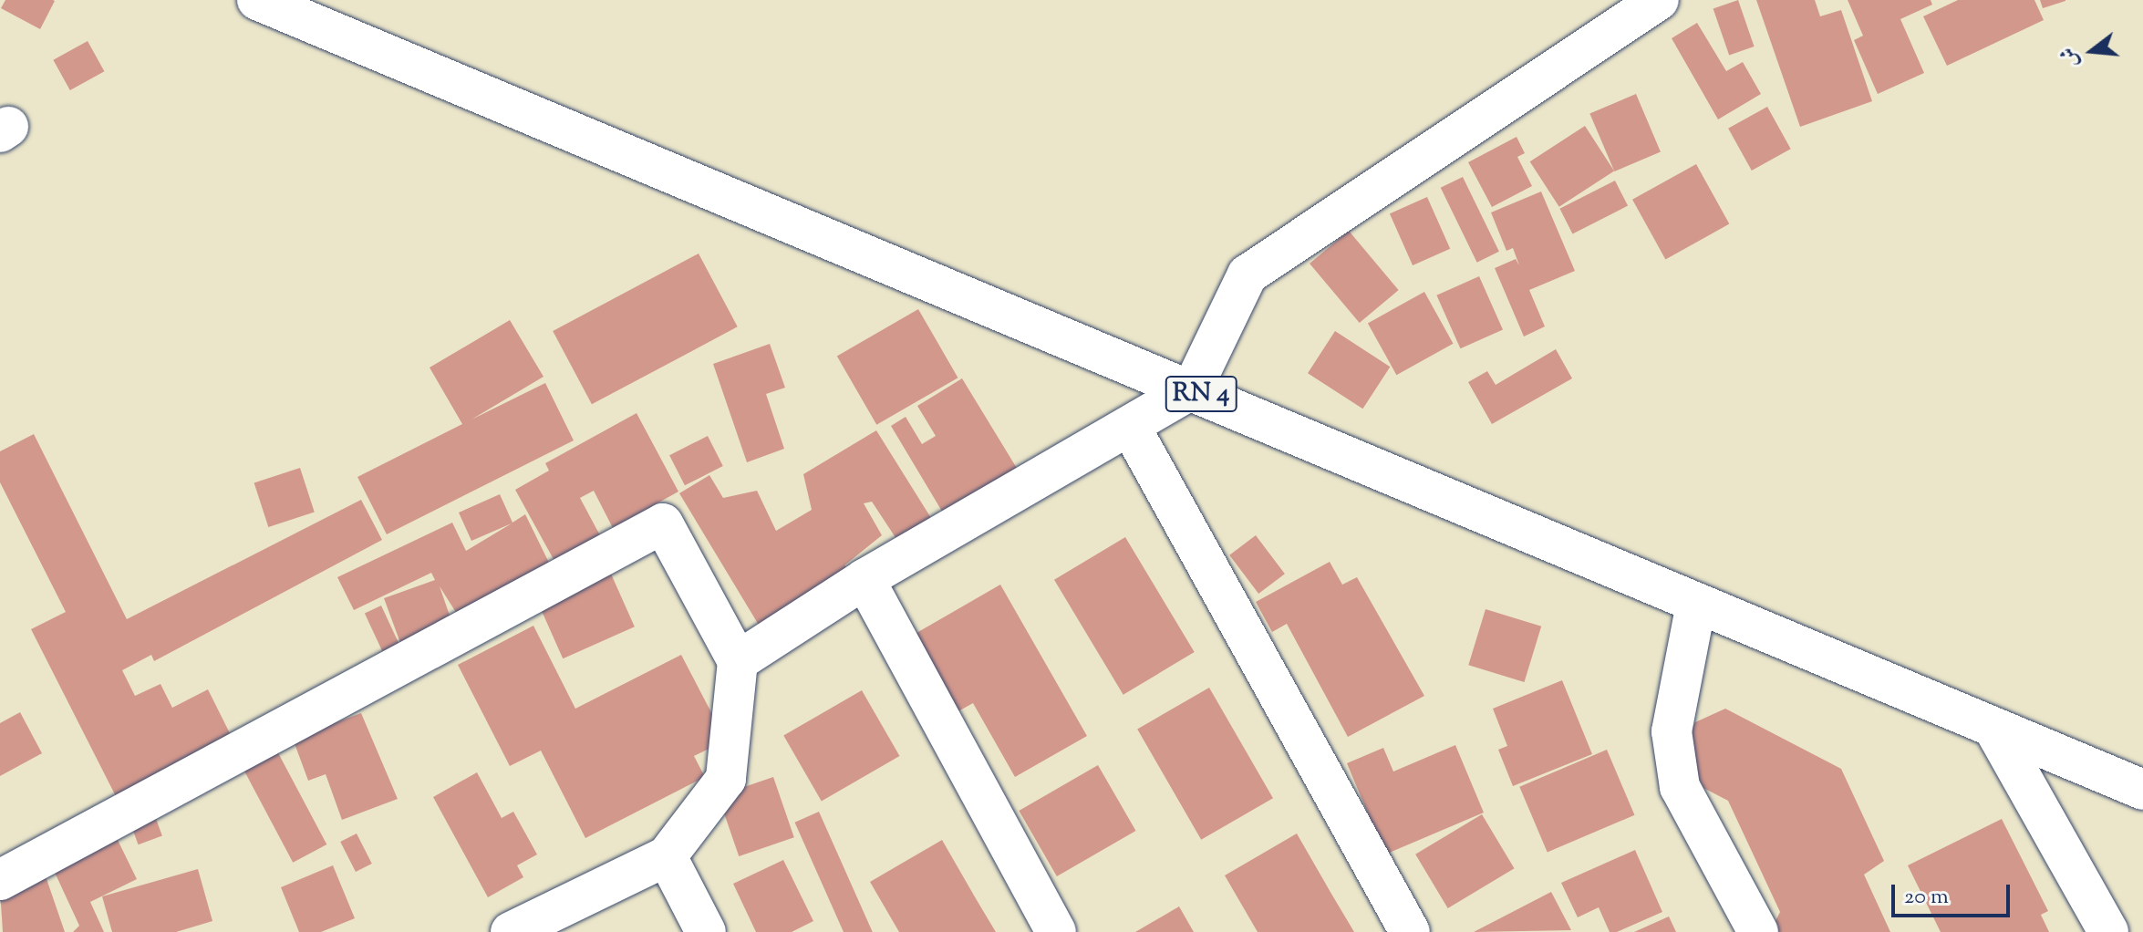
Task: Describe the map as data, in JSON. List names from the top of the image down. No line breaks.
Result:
{"streets":{"street":["RN 4"]},"scale_bar":"20 m","north":"left"}
